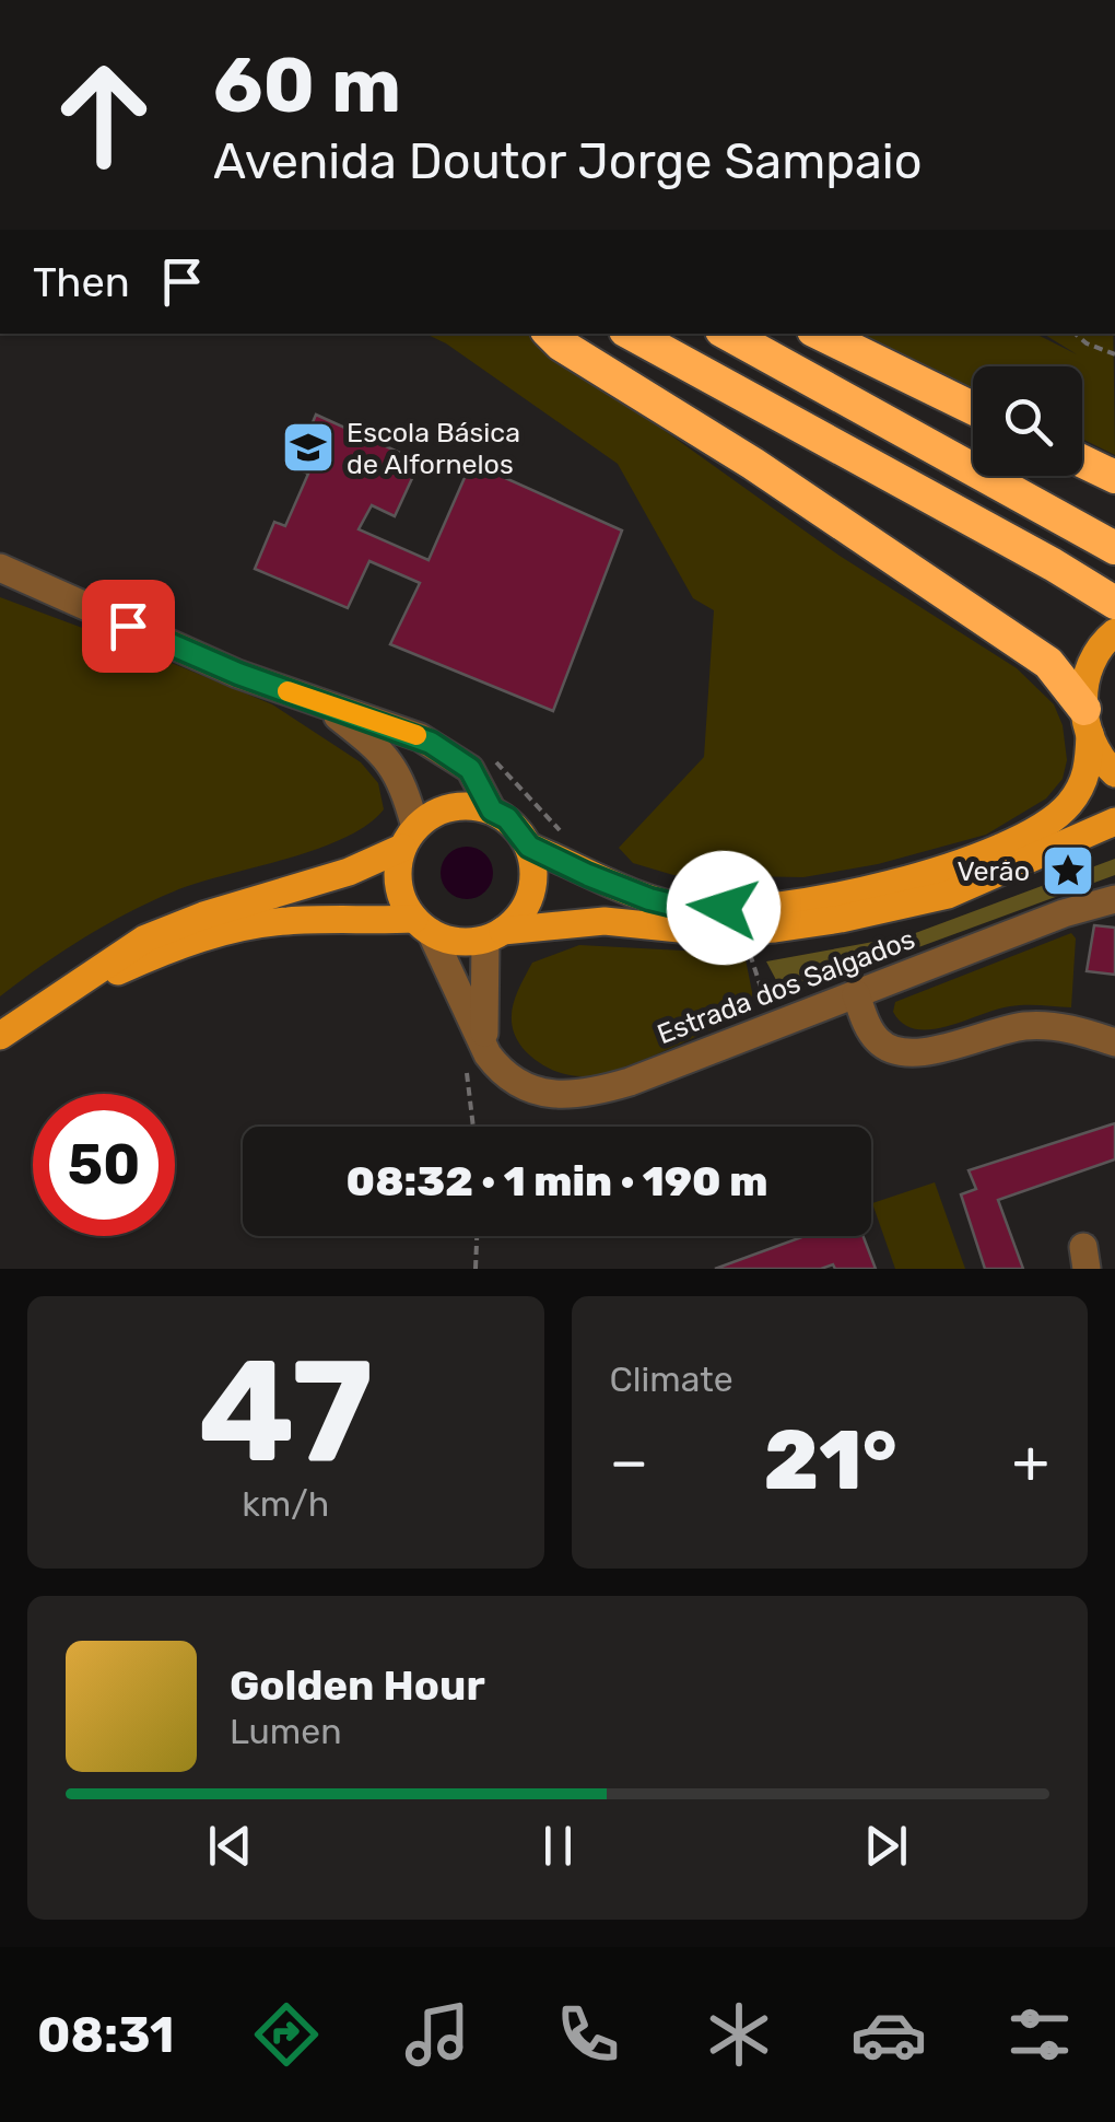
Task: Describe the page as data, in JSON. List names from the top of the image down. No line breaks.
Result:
{"streets":{"street":["Estrada dos Salgados"]},"places":{"school or university":["Escola Básica de Alfornelos"],"place":["Verão"]},"page":{"turn":["60 m","Avenida Doutor Jorge Sampaio"],"then":"Then","limit":"50","trip":"08:32 · 1 min · 190 m","tile":[["47","km/h"],"Climate"],"heat":["−","21°","+"],"song":["Golden Hour","Lumen"],"tabs":"08:31"}}
